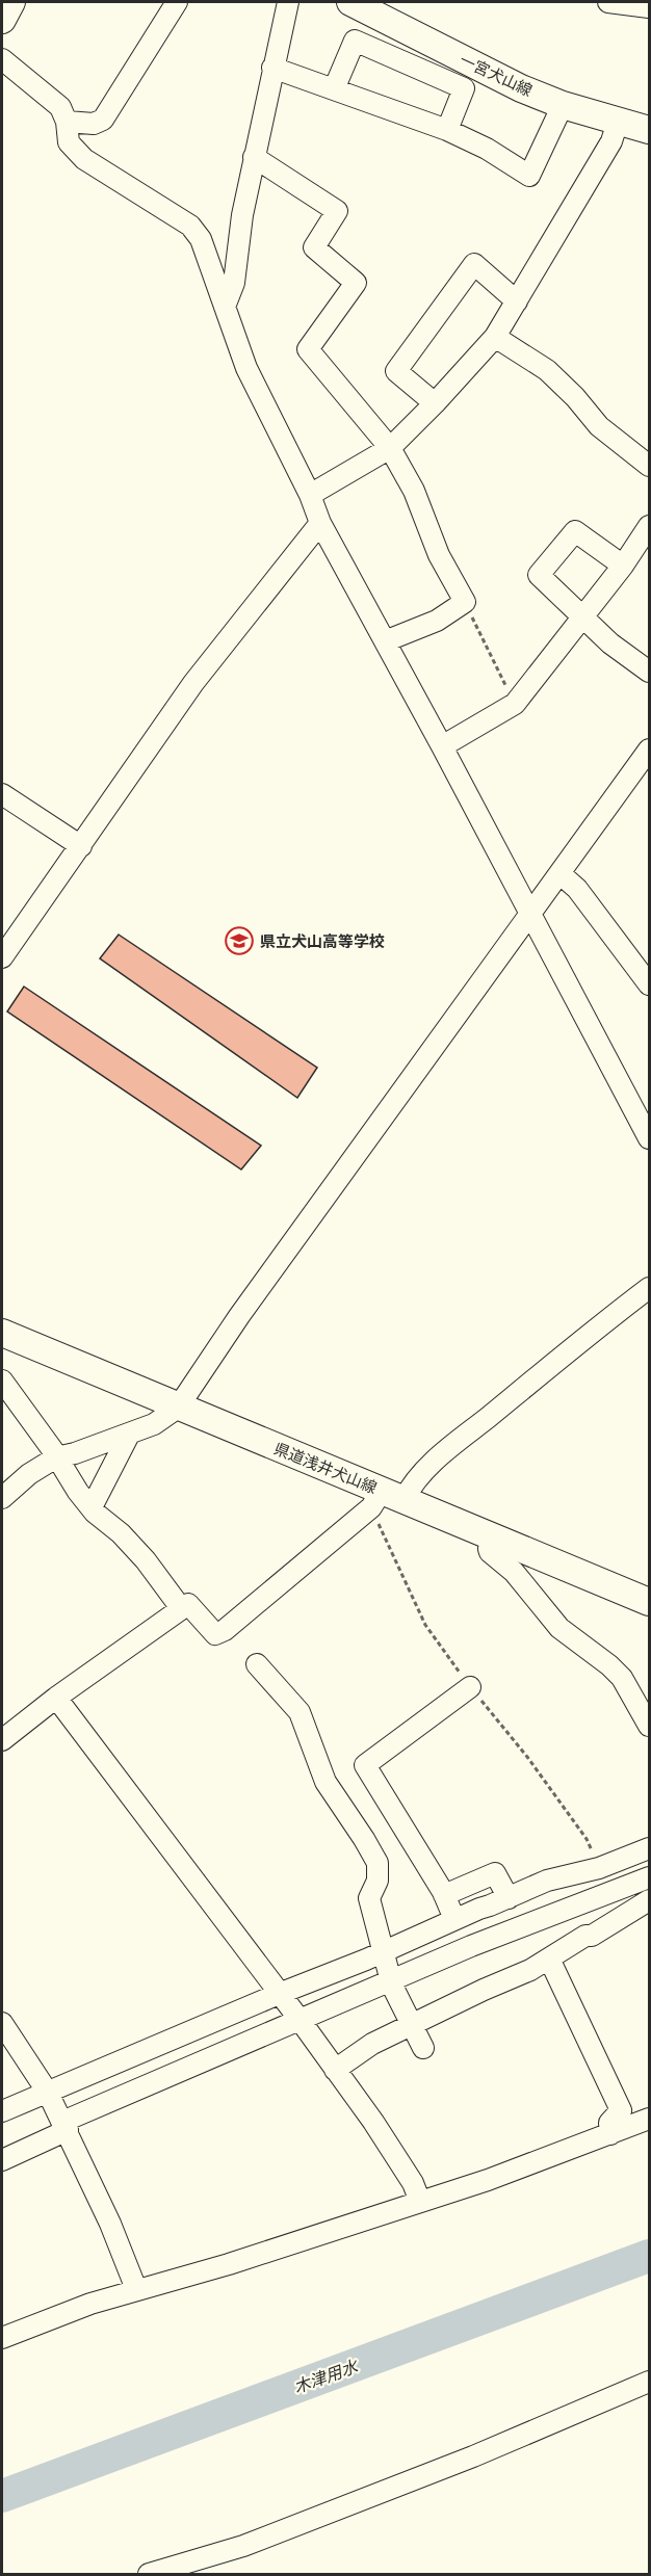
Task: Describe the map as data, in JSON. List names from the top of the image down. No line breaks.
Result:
{"streets":{"main road":["一宮犬山線","県道浅井犬山線"]},"water":["木津用水"],"places":{"school or university":["県立犬山高等学校"]}}
